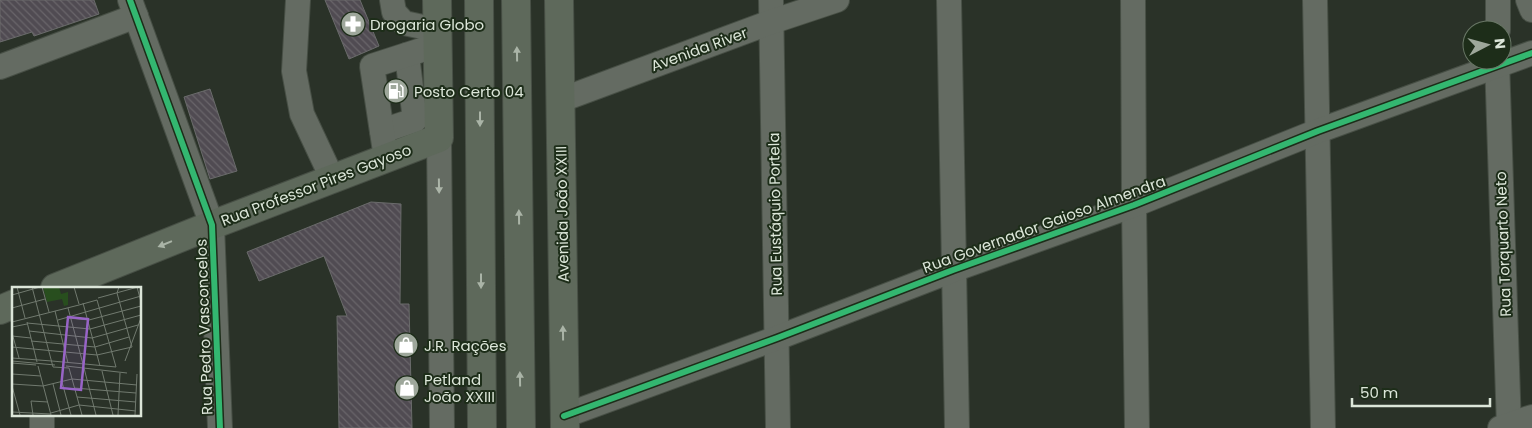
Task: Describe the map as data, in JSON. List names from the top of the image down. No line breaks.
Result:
{"streets":{"main road":["Rua Professor Pires Gayoso","Avenida João XXIII"],"street":["Avenida River","Rua Eustáquio Portela","Rua Governador Gaioso Almendra","Rua Torquarto Neto","Rua Pedro Vasconcelos"]},"crossings":[["Avenida River","Avenida João XXIII"],["Avenida River","Rua Eustáquio Portela"],["Rua Professor Pires Gayoso","Rua Pedro Vasconcelos"],["Avenida João XXIII","Rua Governador Gaioso Almendra"],["Rua Eustáquio Portela","Rua Governador Gaioso Almendra"]],"one_way":["Rua Professor Pires Gayoso"],"places":{"pharmacy":["Drogaria Globo"],"fuel station":["Posto Certo 04"],"shop":["J.R. Rações","Petland João XXIII"]},"scale_bar":"50 m","north":"right"}
